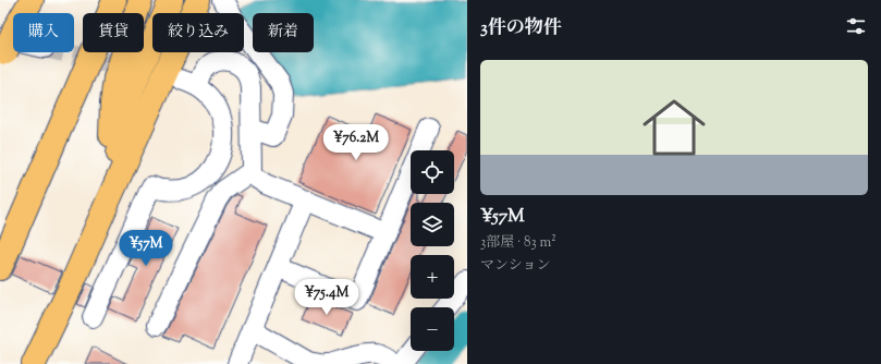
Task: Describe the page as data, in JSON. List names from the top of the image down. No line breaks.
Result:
{"page":{"heading":"3件の物件","chip":["購入","賃貸","絞り込み","新着"],"list":[{"name":"¥57M","note":"3部屋 · 83 m² · マンション"}],"price":["¥76.2M","¥57M","¥75.4M"],"map_buttons":["+","−"]}}
